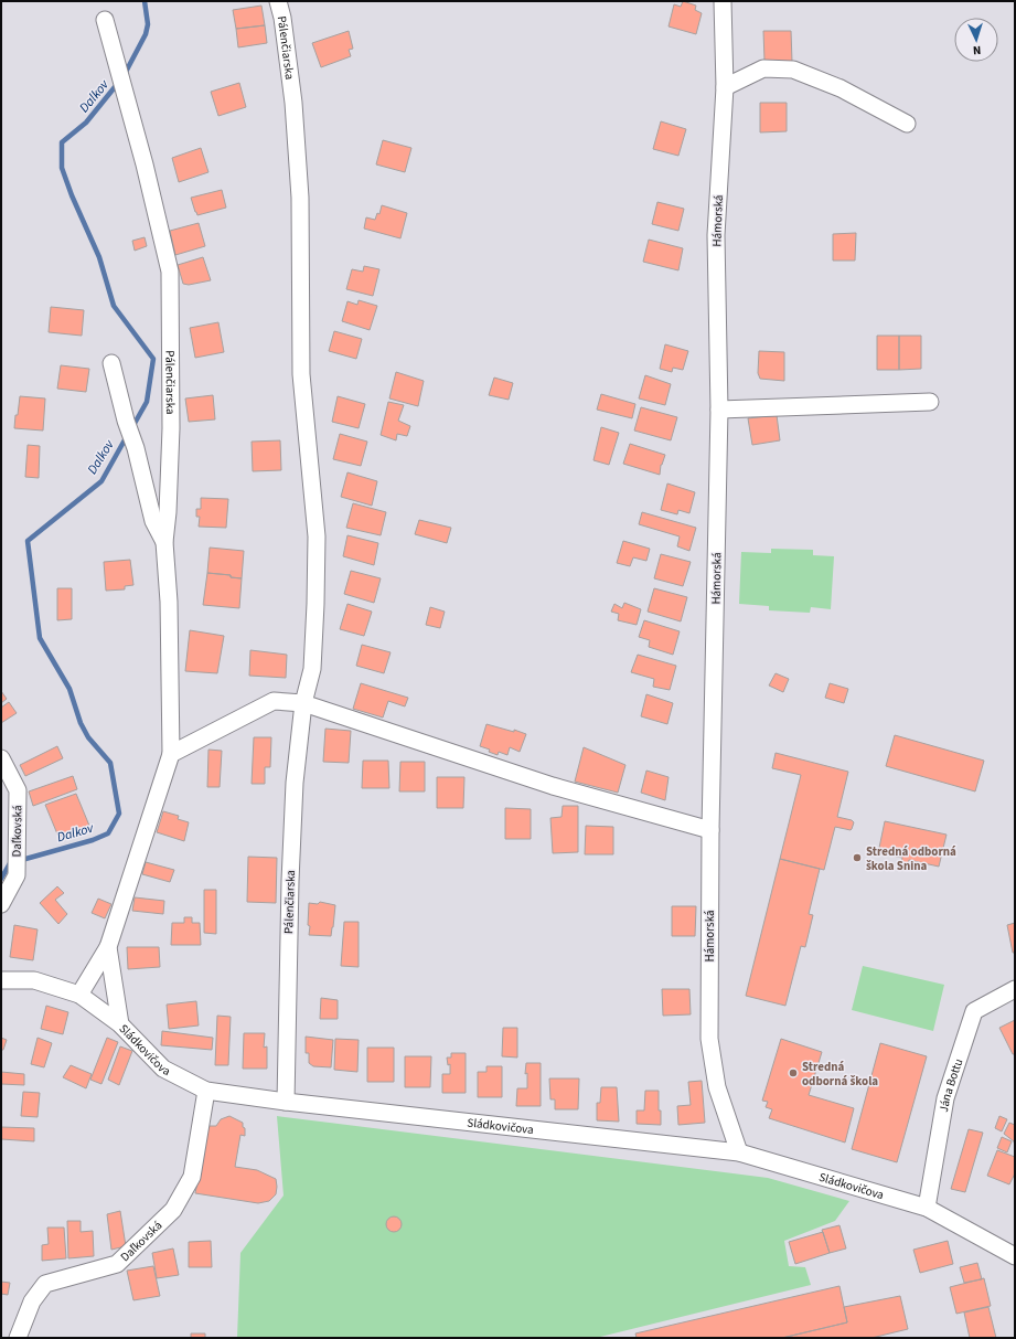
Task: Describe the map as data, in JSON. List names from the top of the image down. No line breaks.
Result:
{"streets":{"street":["Pálenčiarska","Hámorská","Daľkovská","Sládkovičova","Jána Bottu"]},"crossings":[["Pálenčiarska","Sládkovičova"],["Hámorská","Sládkovičova"],["Daľkovská","Sládkovičova"],["Sládkovičova","Jána Bottu"]],"water":["Dalkov"],"places":["Stredná odborná škola Snina","Stredná odborná škola"],"north":"bottom"}
